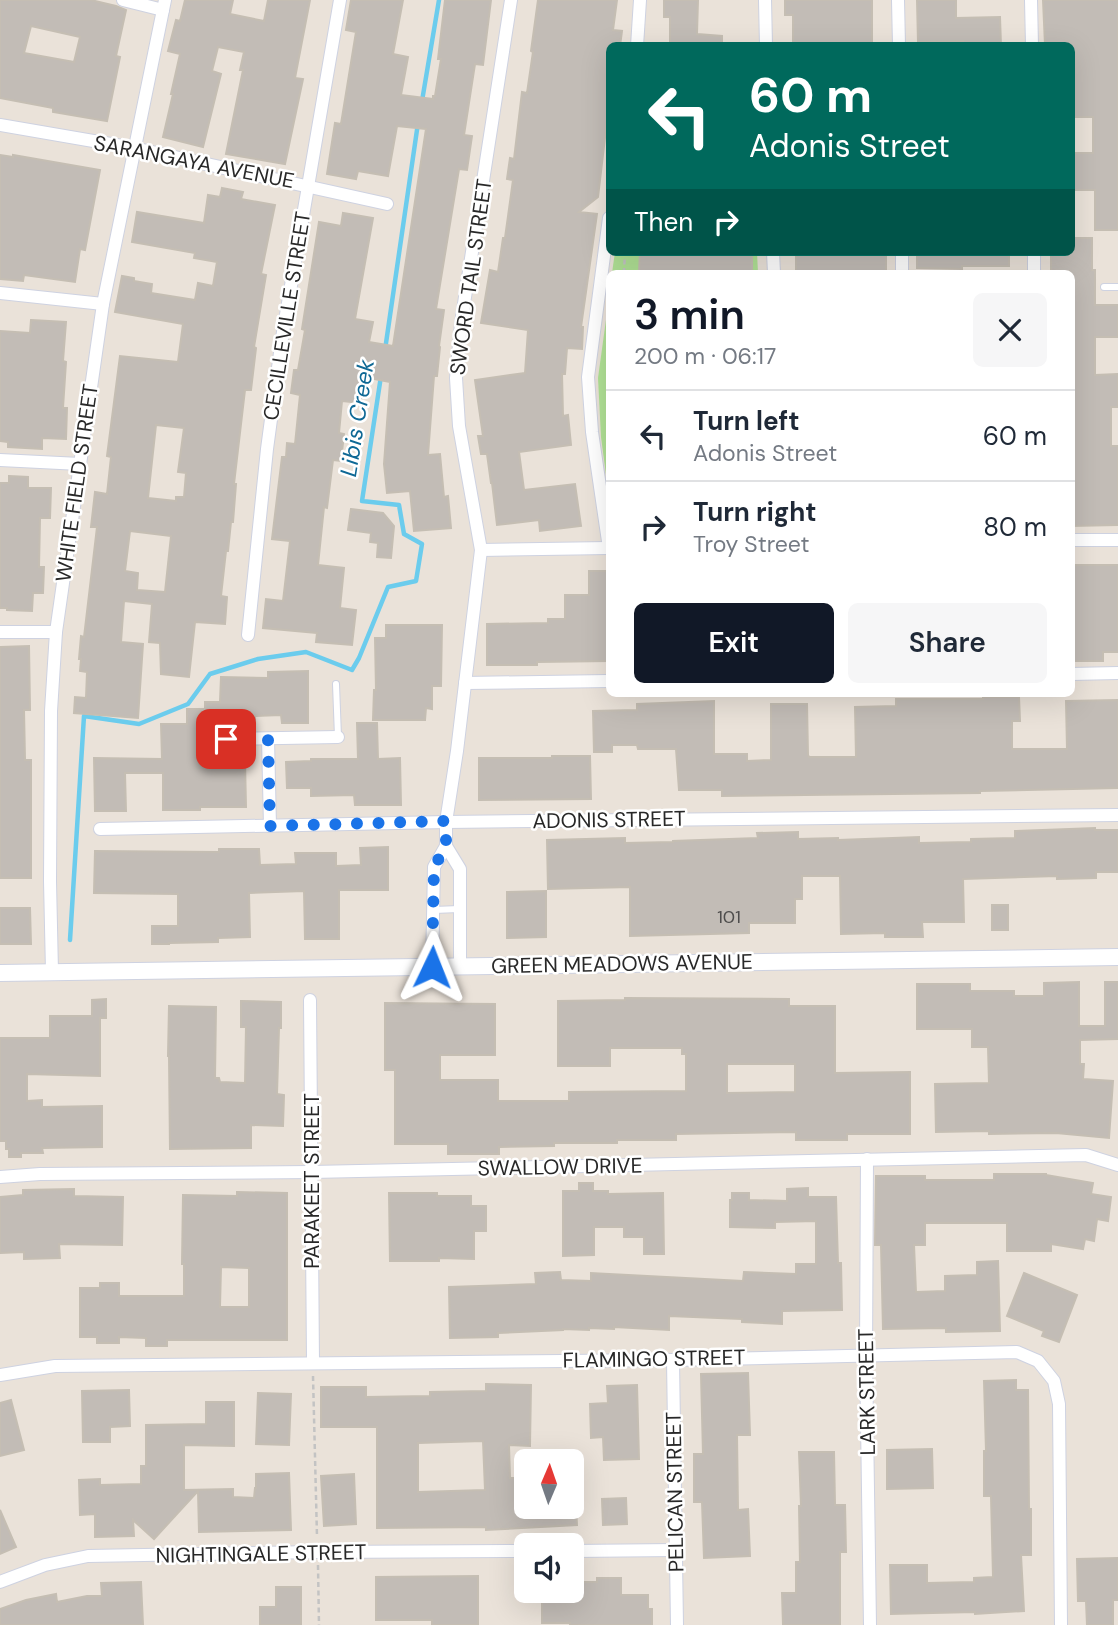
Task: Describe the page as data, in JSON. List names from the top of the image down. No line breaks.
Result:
{"streets":{"street":["SARANGAYA AVENUE","SWORD TAIL STREET","CECILLEVILLE STREET","WHITE FIELD STREET","ADONIS STREET","GREEN MEADOWS AVENUE","SWALLOW DRIVE","PARAKEET STREET","FLAMINGO STREET","LARK STREET","PELICAN STREET","NIGHTINGALE STREET"]},"crossings":[["SARANGAYA AVENUE","CECILLEVILLE STREET"],["SARANGAYA AVENUE","WHITE FIELD STREET"],["SWORD TAIL STREET","ADONIS STREET"],["SWORD TAIL STREET","GREEN MEADOWS AVENUE"],["WHITE FIELD STREET","GREEN MEADOWS AVENUE"],["SWALLOW DRIVE","PARAKEET STREET"],["SWALLOW DRIVE","LARK STREET"],["PARAKEET STREET","FLAMINGO STREET"],["FLAMINGO STREET","LARK STREET"],["FLAMINGO STREET","PELICAN STREET"]],"water":["Libis Creek"],"house_numbers":["101"],"north":"top","page":{"turn":["60 m","Adonis Street"],"then":"Then","heading":["3 min","200 m · 06:17"],"list":[{"name":"Turn left","note":"Adonis Street","value":"60 m"},{"name":"Turn right","note":"Troy Street","value":"80 m"}],"buttons":["Exit","Share"]}}
